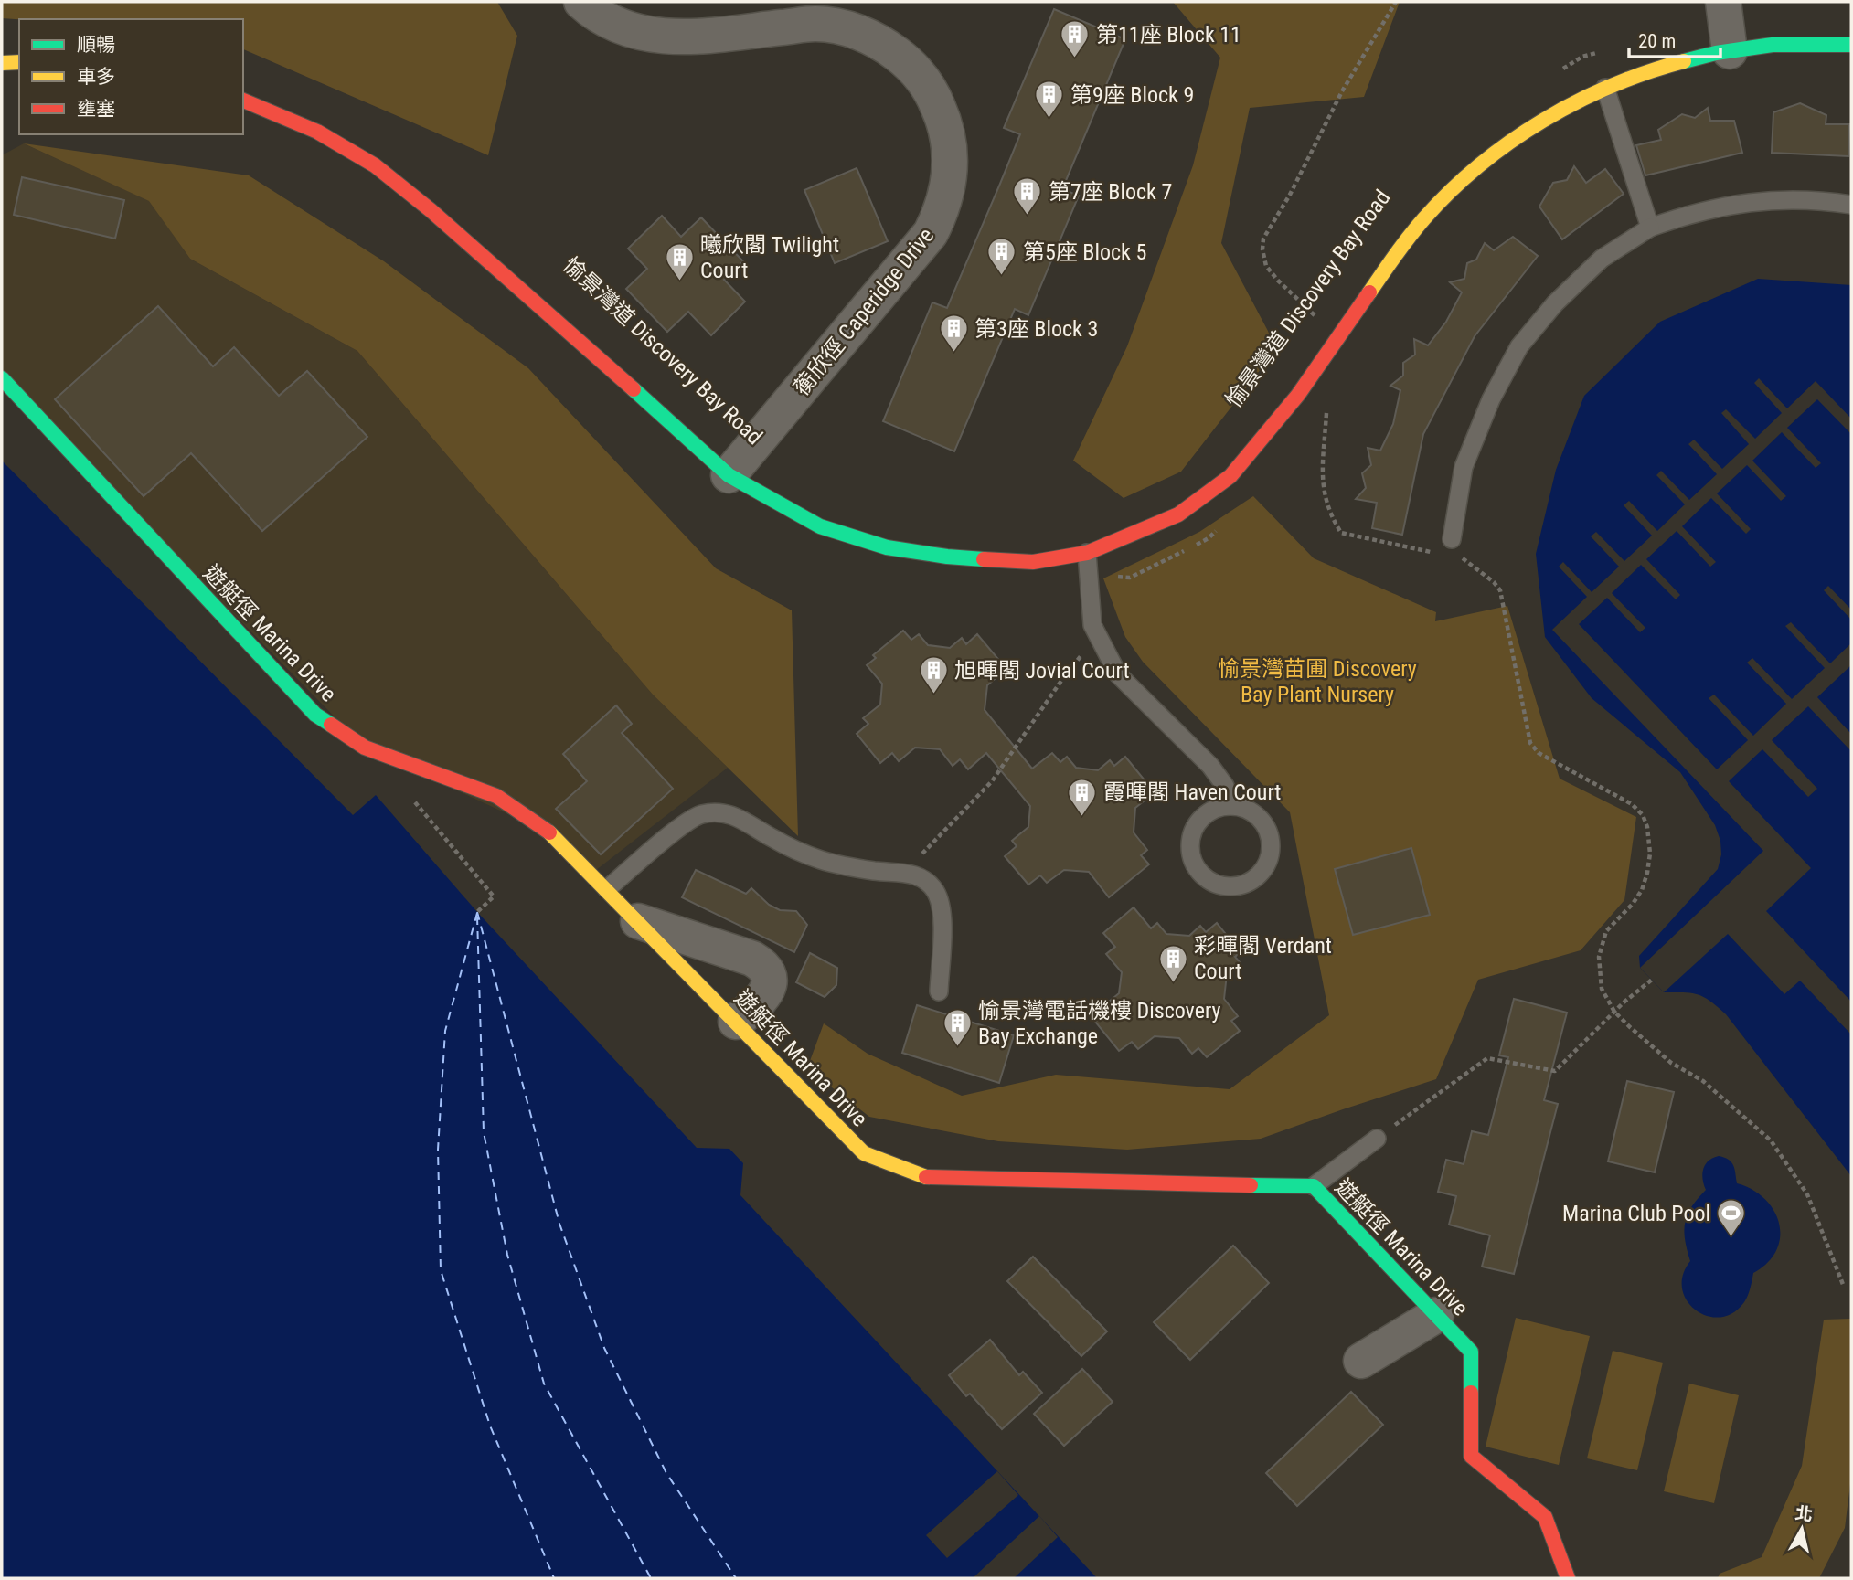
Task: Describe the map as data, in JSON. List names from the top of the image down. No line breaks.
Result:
{"streets":{"street":["愉景灣道 Discovery Bay Road","蘅欣徑 Caperidge Drive","遊艇徑 Marina Drive"]},"crossings":[["愉景灣道 Discovery Bay Road","蘅欣徑 Caperidge Drive"]],"parks":["愉景灣苗圃 Discovery Bay Plant Nursery"],"places":{"building":["第11座 Block 11","第9座 Block 9","第7座 Block 7","第5座 Block 5","曦欣閣 Twilight Court","第3座 Block 3","旭暉閣 Jovial Court","霞暉閣 Haven Court","彩暉閣 Verdant Court","愉景灣電話機樓 Discovery Bay Exchange"],"sports":["Marina Club Pool"]},"legend":["順暢","車多","壅塞"],"scale_bar":"20 m","north":"top"}
